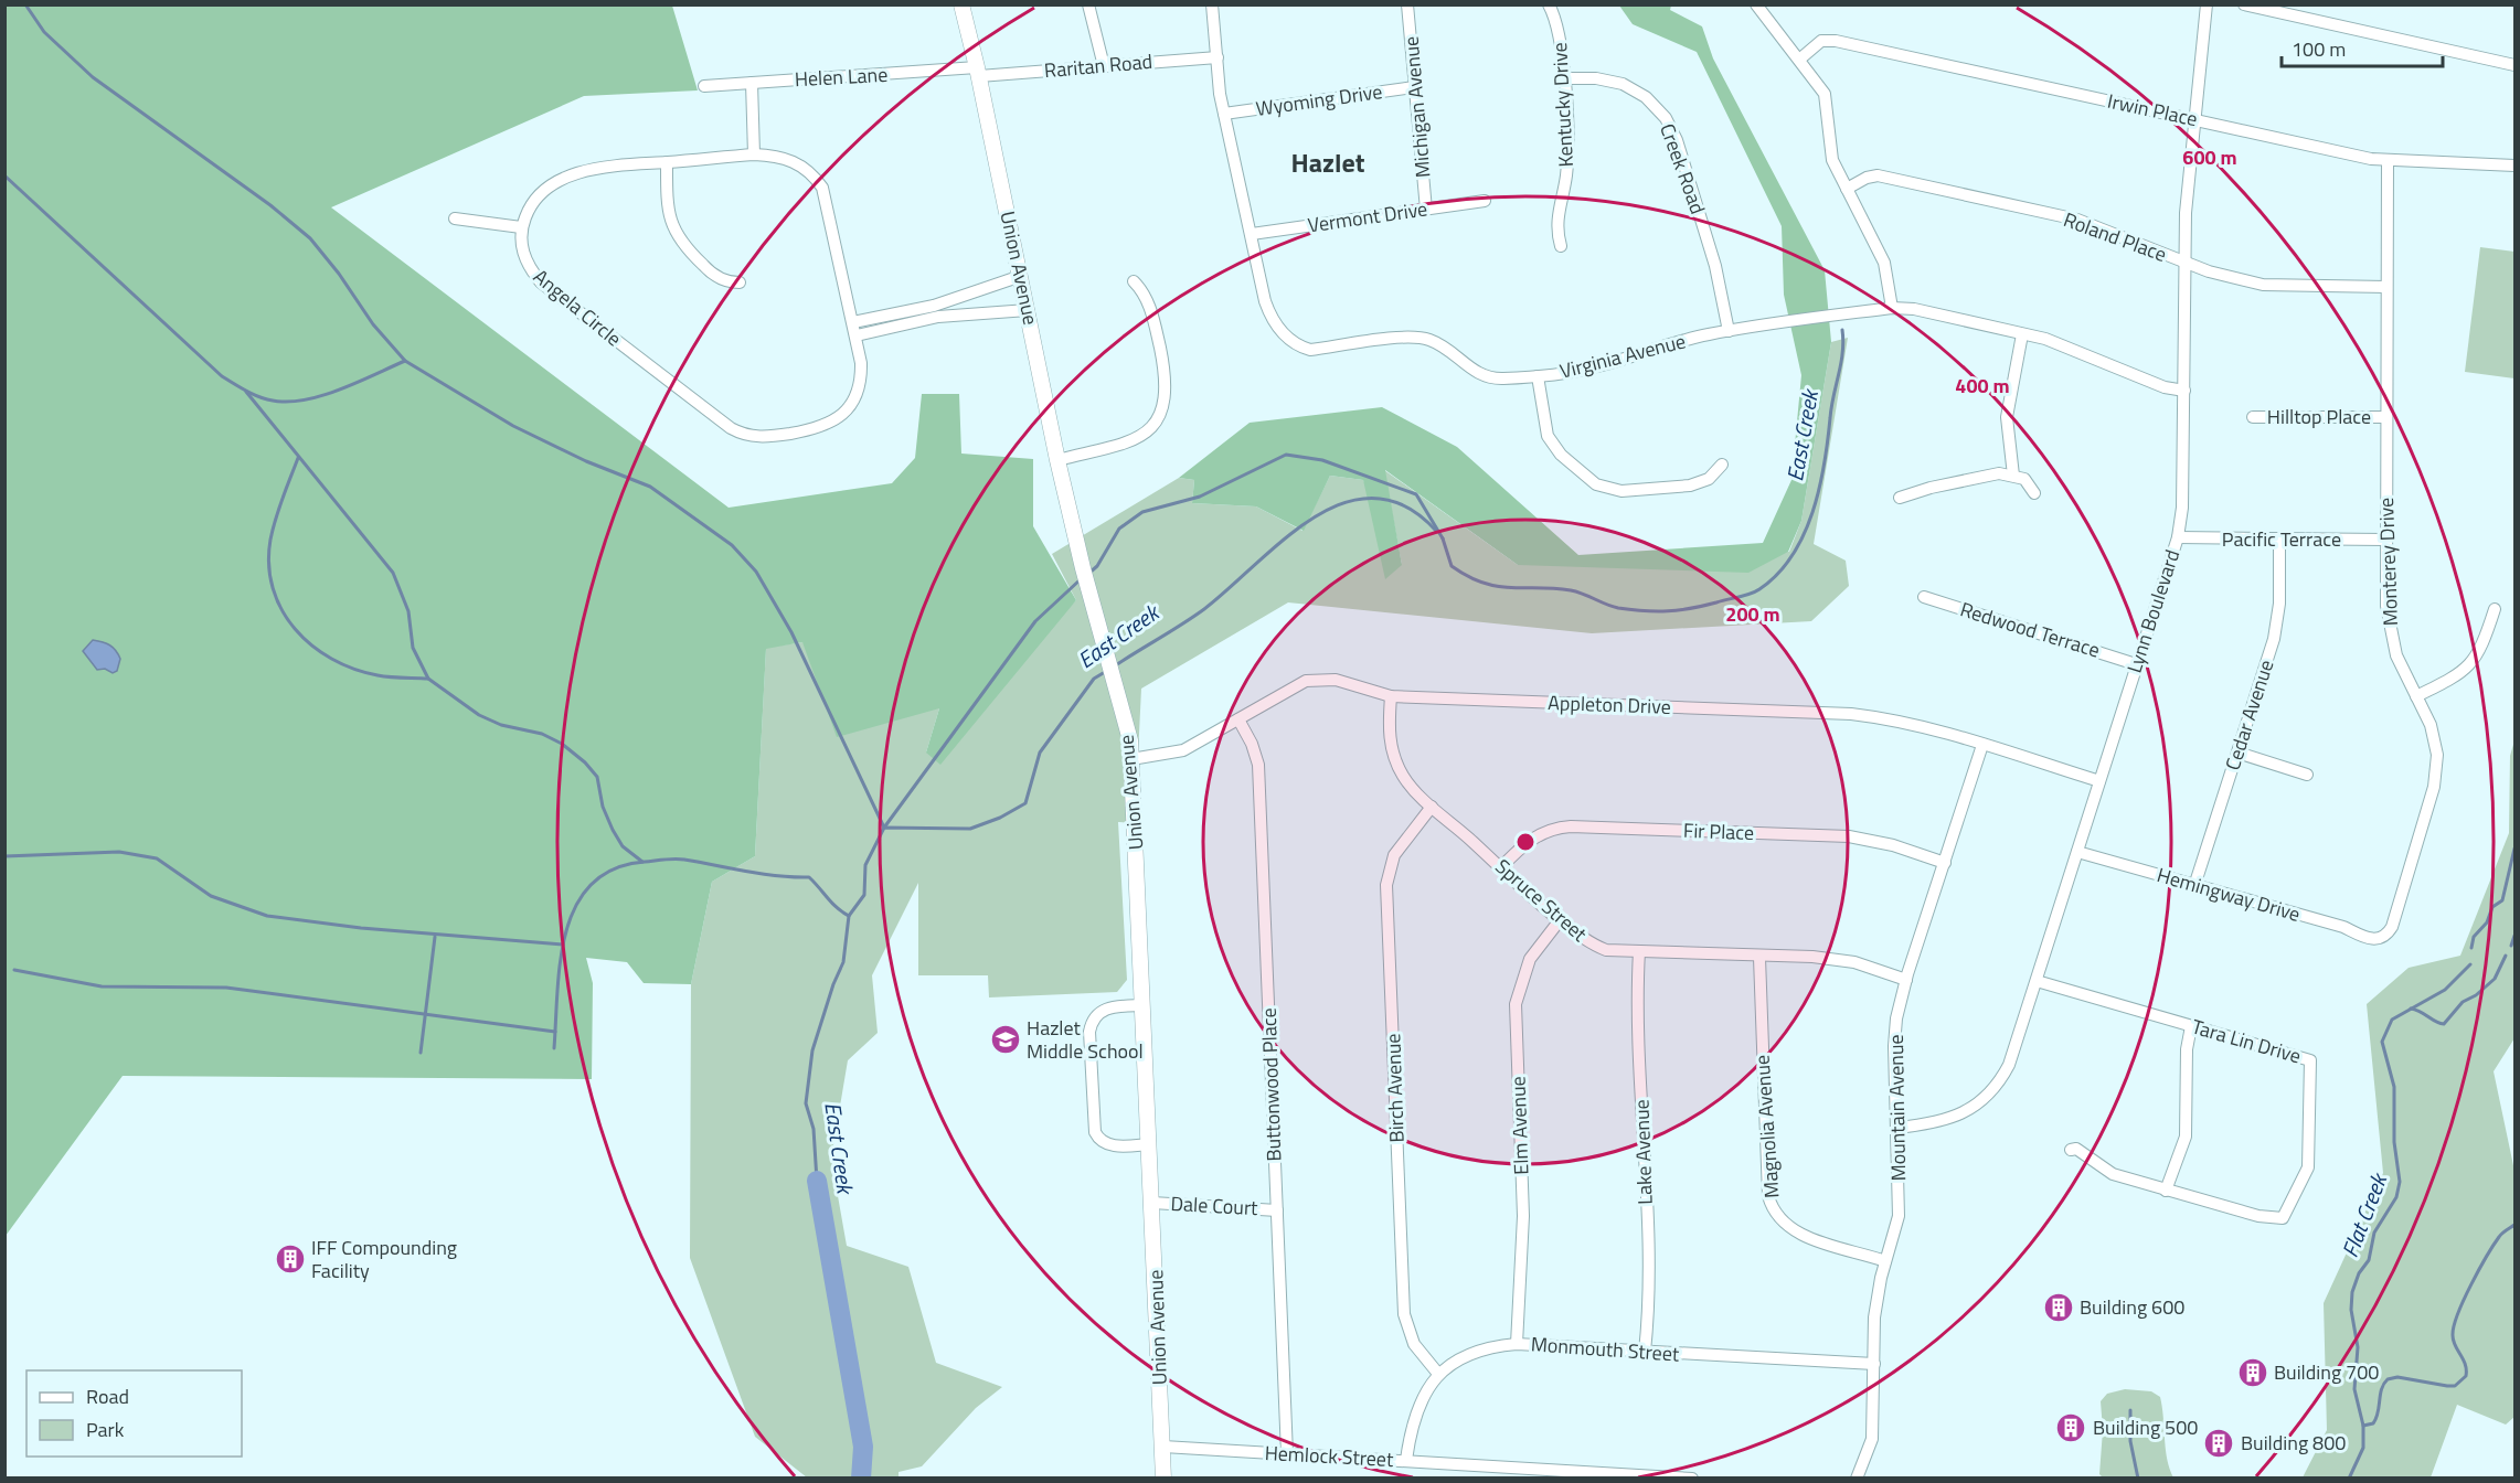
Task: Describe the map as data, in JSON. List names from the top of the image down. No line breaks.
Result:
{"streets":{"street":["Raritan Road","Helen Lane","Wyoming Drive","Kentucky Drive","Michigan Avenue","Irwin Place","Creek Road","Vermont Drive","Roland Place","Union Avenue","Angela Circle","Virginia Avenue","Hilltop Place","Pacific Terrace","Monterey Drive","Lynn Boulevard","Redwood Terrace","Appleton Drive","Cedar Avenue","Fir Place","Hemingway Drive","Spruce Street","Tara Lin Drive","Buttonwood Place","Birch Avenue","Mountain Avenue","Elm Avenue","Magnolia Avenue","Lake Avenue","Dale Court","Monmouth Street","Hemlock Street"]},"crossings":[["Raritan Road","Helen Lane"],["Raritan Road","Union Avenue"],["Raritan Road","Virginia Avenue"],["Helen Lane","Union Avenue"],["Wyoming Drive","Michigan Avenue"],["Wyoming Drive","Virginia Avenue"],["Kentucky Drive","Creek Road"],["Michigan Avenue","Vermont Drive"],["Irwin Place","Monterey Drive"],["Irwin Place","Lynn Boulevard"],["Creek Road","Virginia Avenue"],["Vermont Drive","Virginia Avenue"],["Roland Place","Monterey Drive"],["Roland Place","Lynn Boulevard"],["Union Avenue","Appleton Drive"],["Union Avenue","Dale Court"],["Union Avenue","Hemlock Street"],["Virginia Avenue","Lynn Boulevard"],["Hilltop Place","Monterey Drive"],["Pacific Terrace","Monterey Drive"],["Pacific Terrace","Lynn Boulevard"],["Pacific Terrace","Cedar Avenue"],["Monterey Drive","Hemingway Drive"],["Lynn Boulevard","Redwood Terrace"],["Lynn Boulevard","Appleton Drive"],["Lynn Boulevard","Hemingway Drive"],["Lynn Boulevard","Tara Lin Drive"],["Lynn Boulevard","Mountain Avenue"],["Appleton Drive","Spruce Street"],["Appleton Drive","Buttonwood Place"],["Appleton Drive","Mountain Avenue"],["Cedar Avenue","Hemingway Drive"],["Fir Place","Spruce Street"],["Fir Place","Mountain Avenue"],["Spruce Street","Birch Avenue"],["Spruce Street","Mountain Avenue"],["Spruce Street","Elm Avenue"],["Spruce Street","Magnolia Avenue"],["Spruce Street","Lake Avenue"],["Buttonwood Place","Dale Court"],["Buttonwood Place","Hemlock Street"],["Birch Avenue","Monmouth Street"],["Mountain Avenue","Magnolia Avenue"],["Mountain Avenue","Monmouth Street"],["Elm Avenue","Monmouth Street"],["Lake Avenue","Monmouth Street"],["Monmouth Street","Hemlock Street"]],"districts":["Hazlet"],"water":["East Creek","Flat Creek"],"places":{"school or university":["Hazlet Middle School"],"building":["IFF Compounding Facility","Building 600","Building 700","Building 500","Building 800"]},"legend":["Road","Park"],"scale_bar":"100 m","rings":["600 m","400 m","200 m"]}
